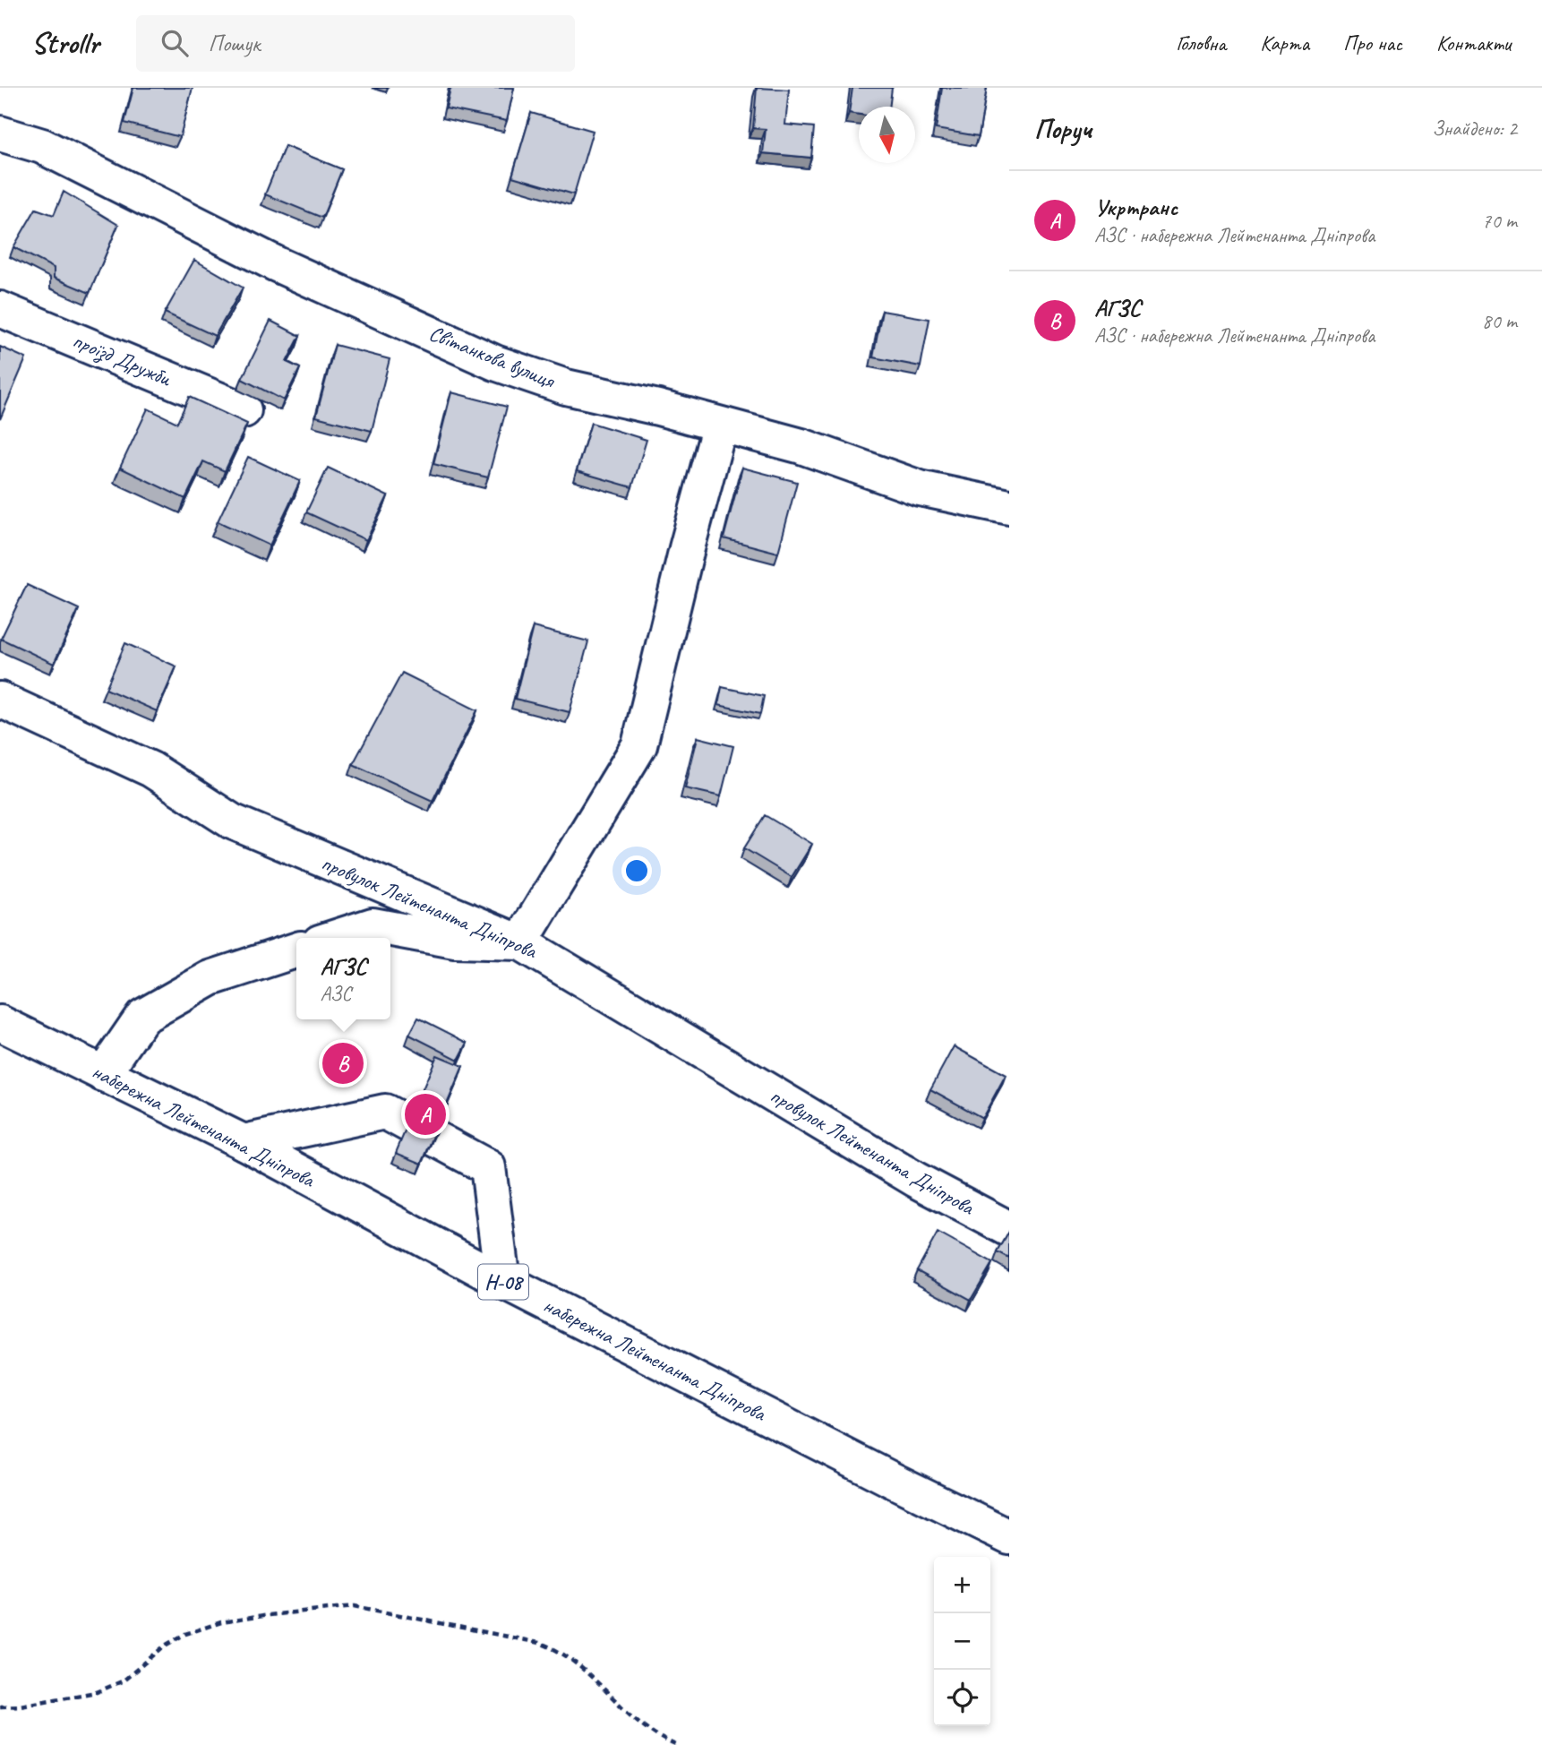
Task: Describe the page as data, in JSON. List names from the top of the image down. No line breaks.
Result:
{"streets":{"street":["Світанкова вулиця","проїзд Дружби","провулок Лейтенанта Дніпрова","набережна Лейтенанта Дніпрова","Н-08"]},"north":"bottom","page":{"header":"Strollr","search":"Пошук","nav":["Головна","Карта","Про нас","Контакти"],"heading":["Поруч","Знайдено: 2"],"list":[{"mark":"A","name":"Укртранс","note":"АЗС · набережна Лейтенанта Дніпрова","value":"70 m"},{"mark":"B","name":"АГЗС","note":"АЗС · набережна Лейтенанта Дніпрова","value":"80 m"}],"popup":["АГЗС","АЗС"],"pins":["B","A"],"map_buttons":["+","−"]}}
